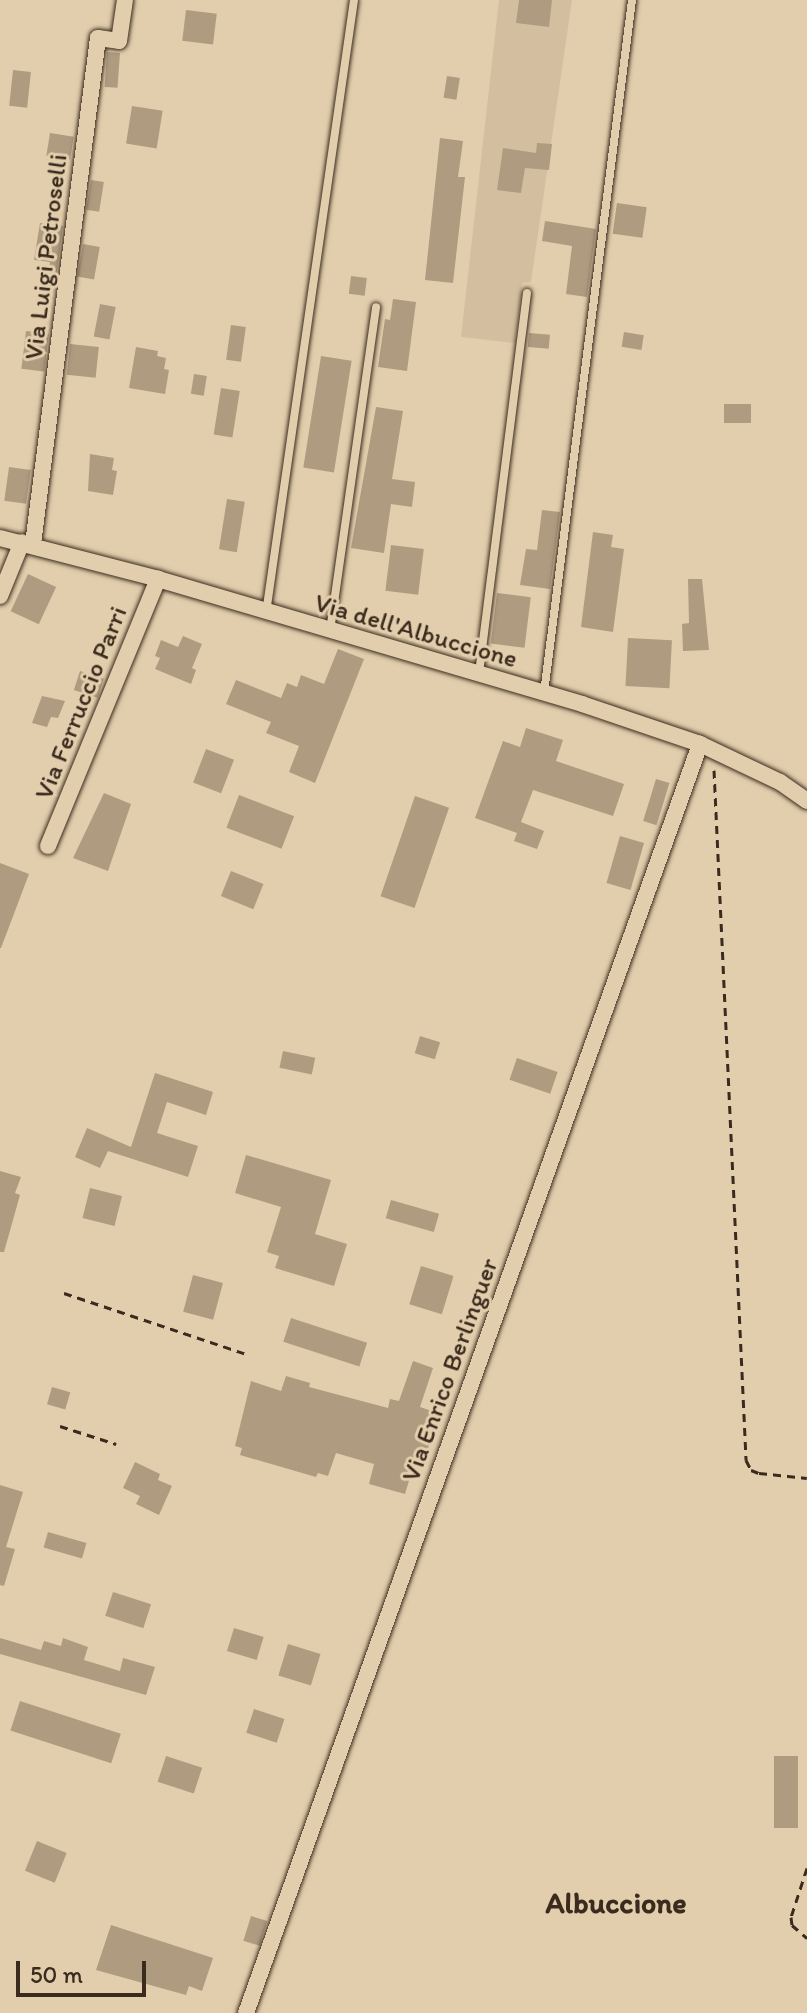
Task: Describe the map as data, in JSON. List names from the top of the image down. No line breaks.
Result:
{"streets":{"street":["Via Luigi Petroselli","Via dell'Albuccione","Via Ferruccio Parri","Via Enrico Berlinguer"]},"crossings":[["Via Luigi Petroselli","Via dell'Albuccione"],["Via dell'Albuccione","Via Ferruccio Parri"],["Via dell'Albuccione","Via Enrico Berlinguer"]],"districts":["Albuccione"],"scale_bar":"50 m"}
